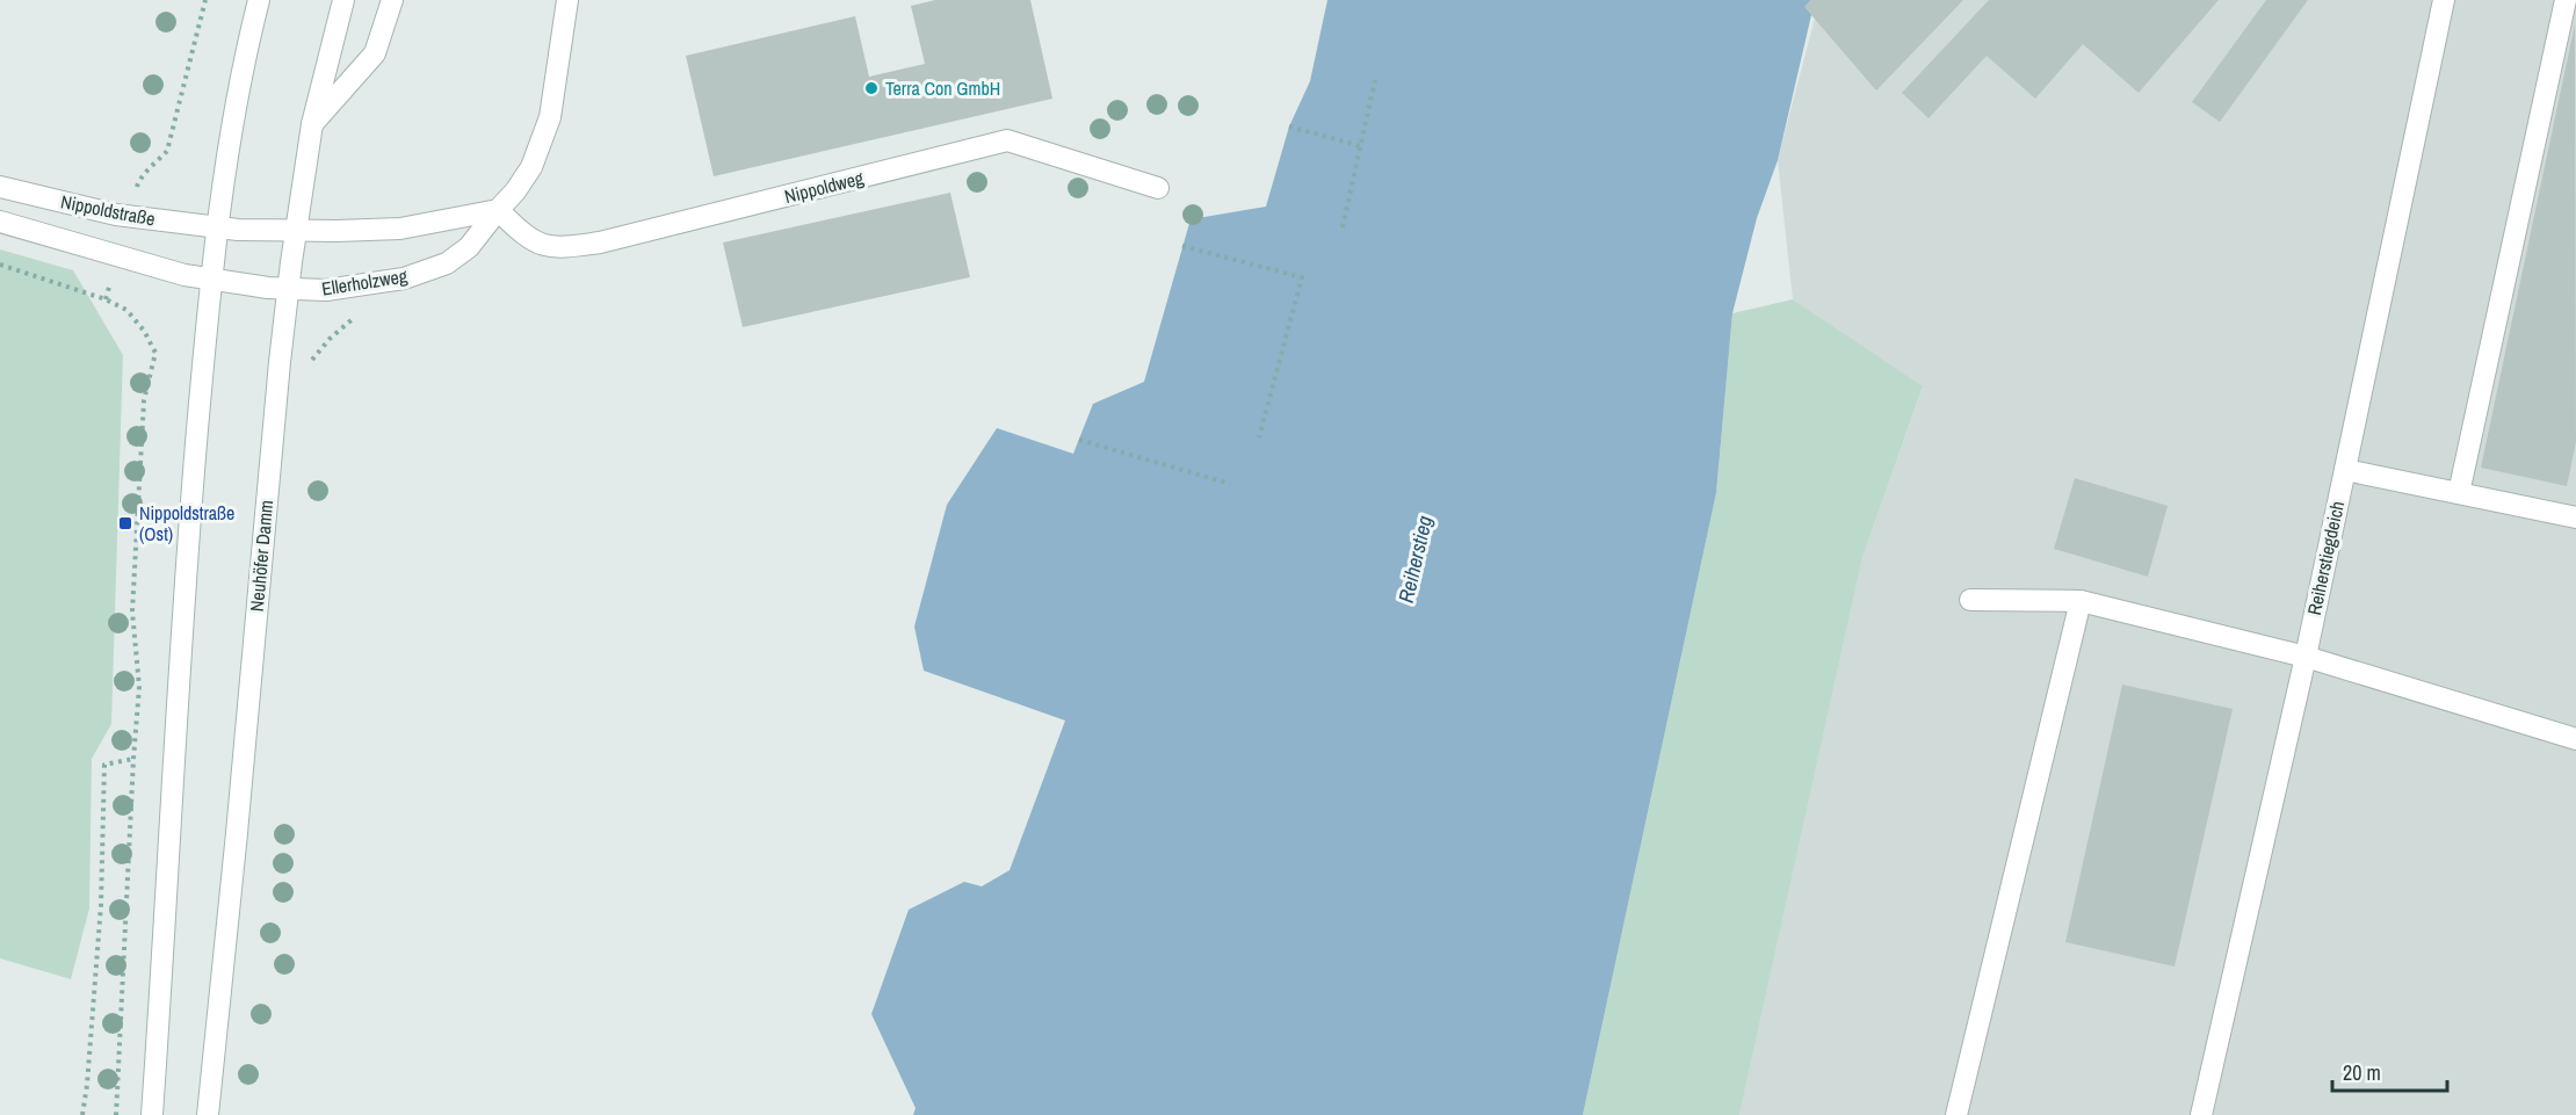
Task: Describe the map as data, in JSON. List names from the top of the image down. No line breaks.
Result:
{"streets":{"street":["Nippoldweg","Nippoldstraße","Ellerholzweg","Neuhöfer Damm","Reiherstiegdeich"]},"crossings":[["Nippoldweg","Ellerholzweg"],["Nippoldstraße","Ellerholzweg"],["Nippoldstraße","Neuhöfer Damm"],["Ellerholzweg","Neuhöfer Damm"]],"water":["Reiherstieg"],"places":{"other":["Terra Con GmbH"],"transit":["Nippoldstraße (Ost)"]},"scale_bar":"20 m"}
